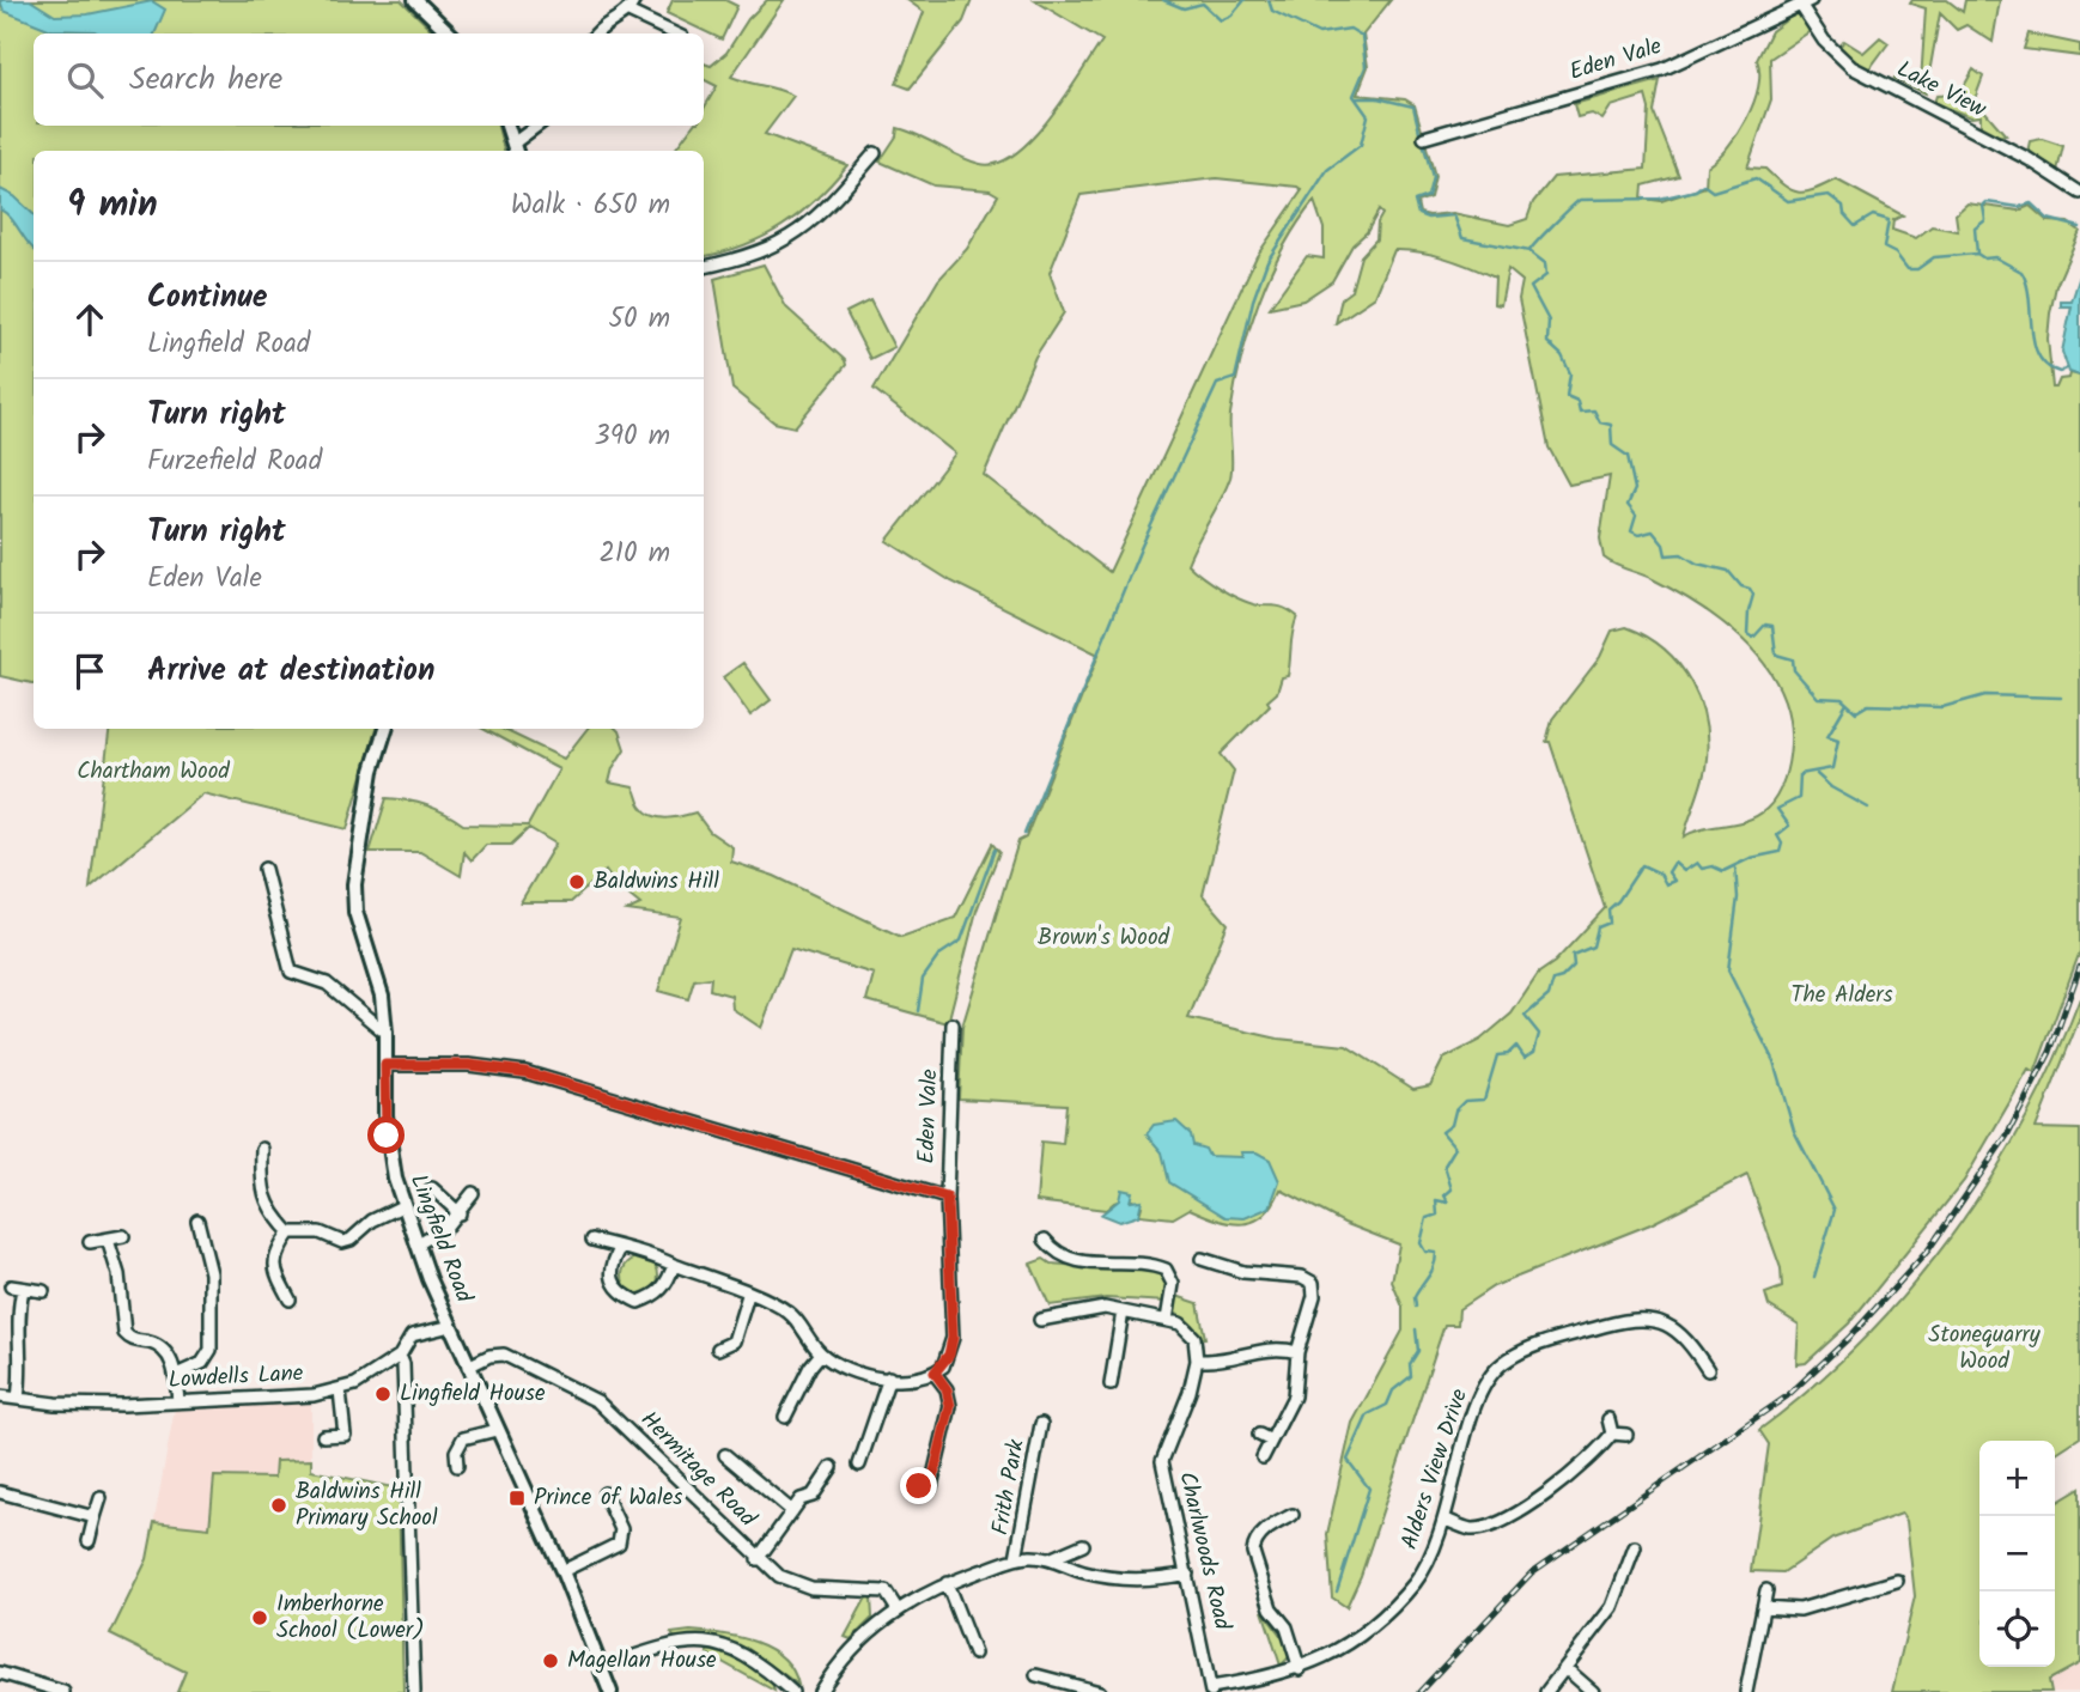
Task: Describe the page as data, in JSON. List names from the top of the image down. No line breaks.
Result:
{"streets":{"street":["Eden Vale","Lake View","Lingfield Road","Lowdells Lane","Hermitage Road","Alders View Drive","Frith Park","Charlwoods Road"]},"crossings":[["Eden Vale","Lake View"],["Lingfield Road","Lowdells Lane"],["Lingfield Road","Hermitage Road"],["Alders View Drive","Charlwoods Road"]],"parks":["Chartham Wood","Brown's Wood","The Alders","Stonequarry Wood"],"places":{"other":["Baldwins Hill","Lingfield House","Baldwins Hill Primary School","Imberhorne School (Lower)","Magellan House"],"transit":["Prince of Wales"]},"page":{"search":"Search here","heading":["9 min","Walk · 650 m"],"list":[["Continue","Lingfield Road","50 m"],["Turn right","Furzefield Road","390 m"],["Turn right","Eden Vale","210 m"],"Arrive at destination"],"map_buttons":["+","−"]}}
